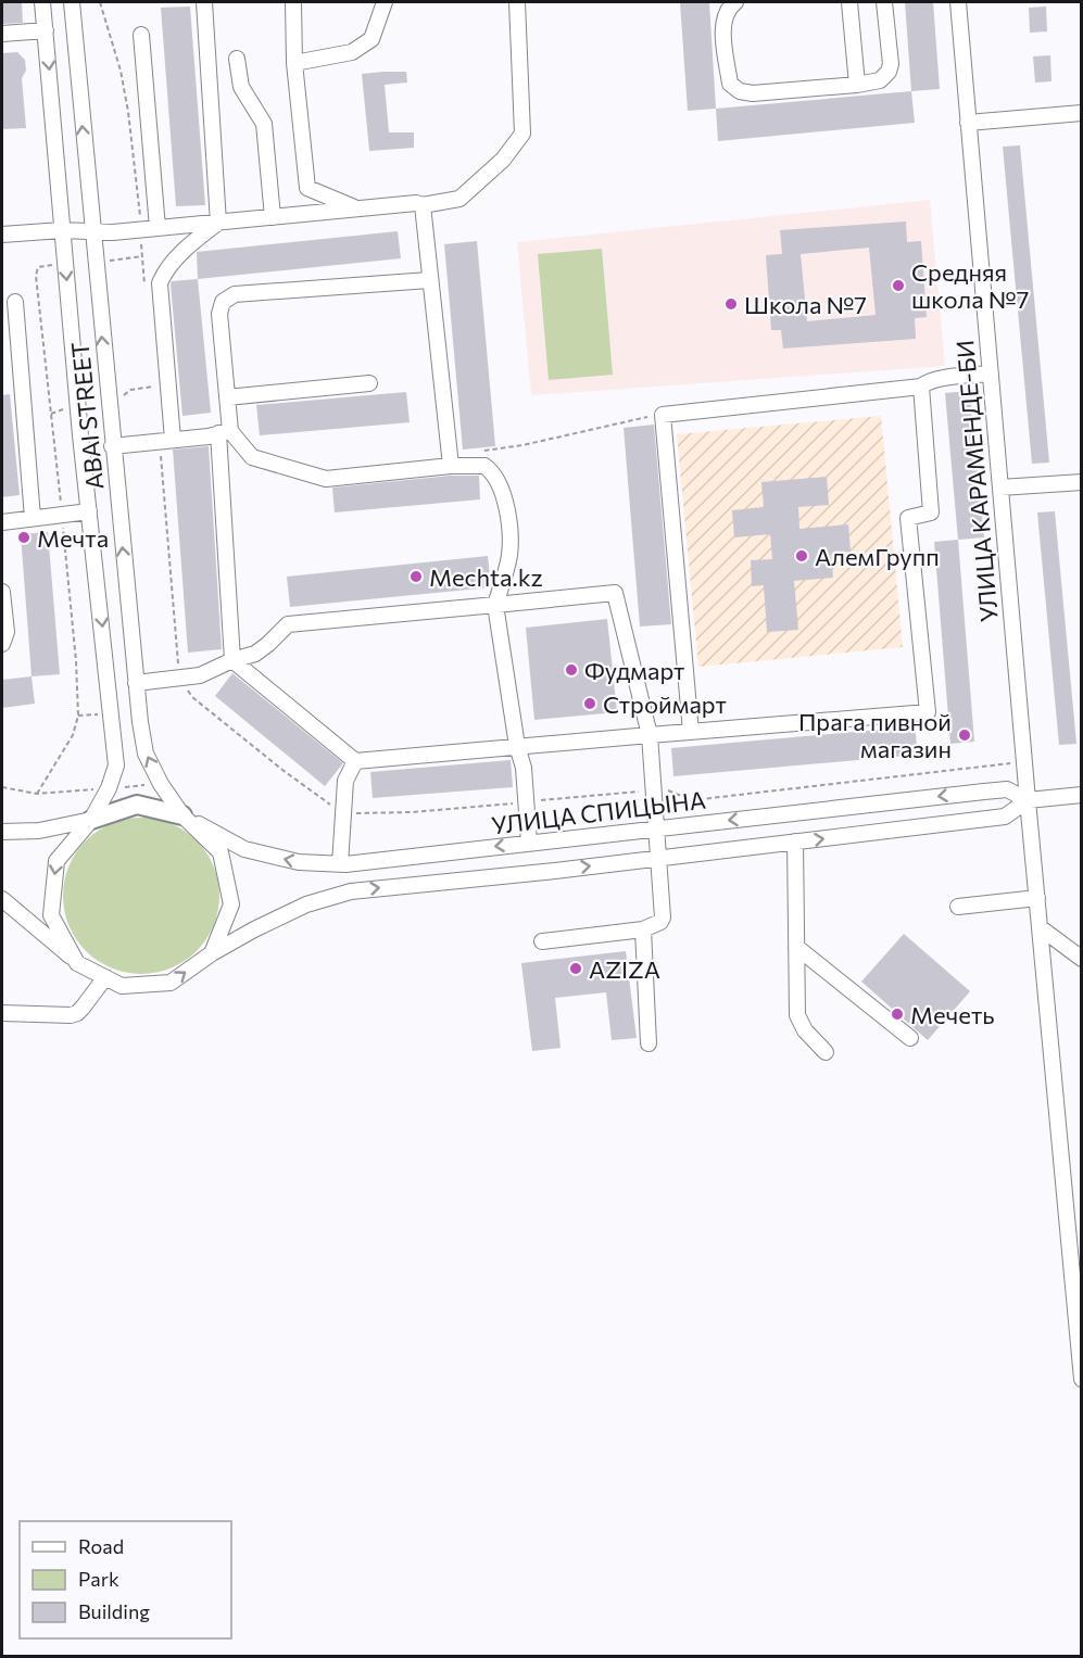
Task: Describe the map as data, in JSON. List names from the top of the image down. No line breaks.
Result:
{"streets":{"street":["ABAI STREET","УЛИЦА КАРАМЕНДЕ-БИ","УЛИЦА СПИЦЫНА"]},"crossings":[["ABAI STREET","УЛИЦА СПИЦЫНА"],["УЛИЦА КАРАМЕНДЕ-БИ","УЛИЦА СПИЦЫНА"]],"places":["Средняя школа №7","Школа №7","Мечта","АлемГрупп","Mechta.kz","Фудмарт","Строймарт","Прага пивной магазин","AZIZA","Мечеть"],"legend":["Road","Park","Building"]}
